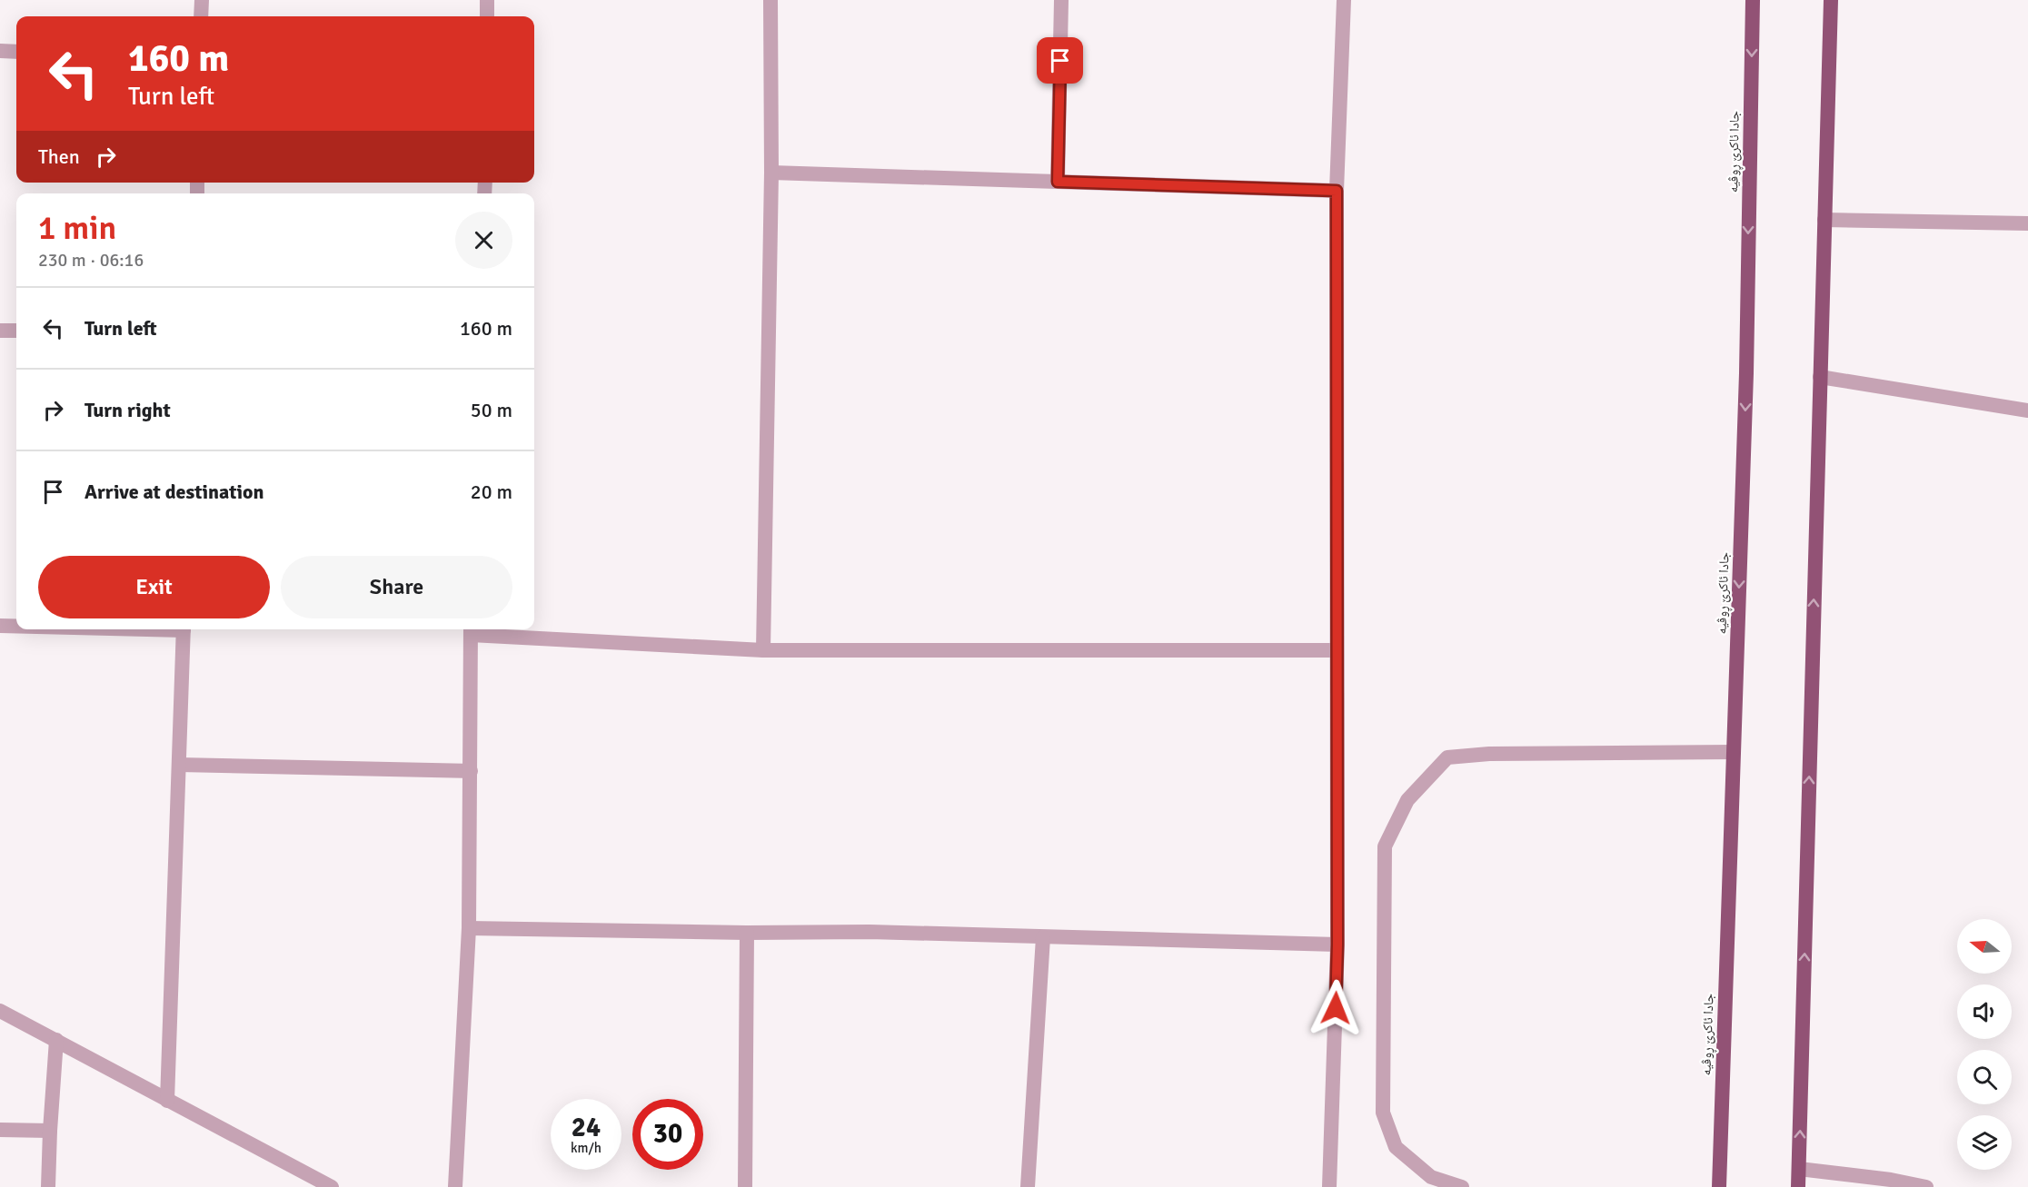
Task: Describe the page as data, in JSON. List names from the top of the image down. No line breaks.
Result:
{"streets":{"highway":["جادا ئاکرێ ڕوڤیە"]},"north":"left","page":{"turn":["160 m","Turn left"],"then":"Then","heading":["1 min","230 m · 06:16"],"list":[{"name":"Turn left","value":"160 m"},{"name":"Turn right","value":"50 m"},{"name":"Arrive at destination","value":"20 m"}],"buttons":["Exit","Share"],"speed":"24 km/h","limit":"30"}}
